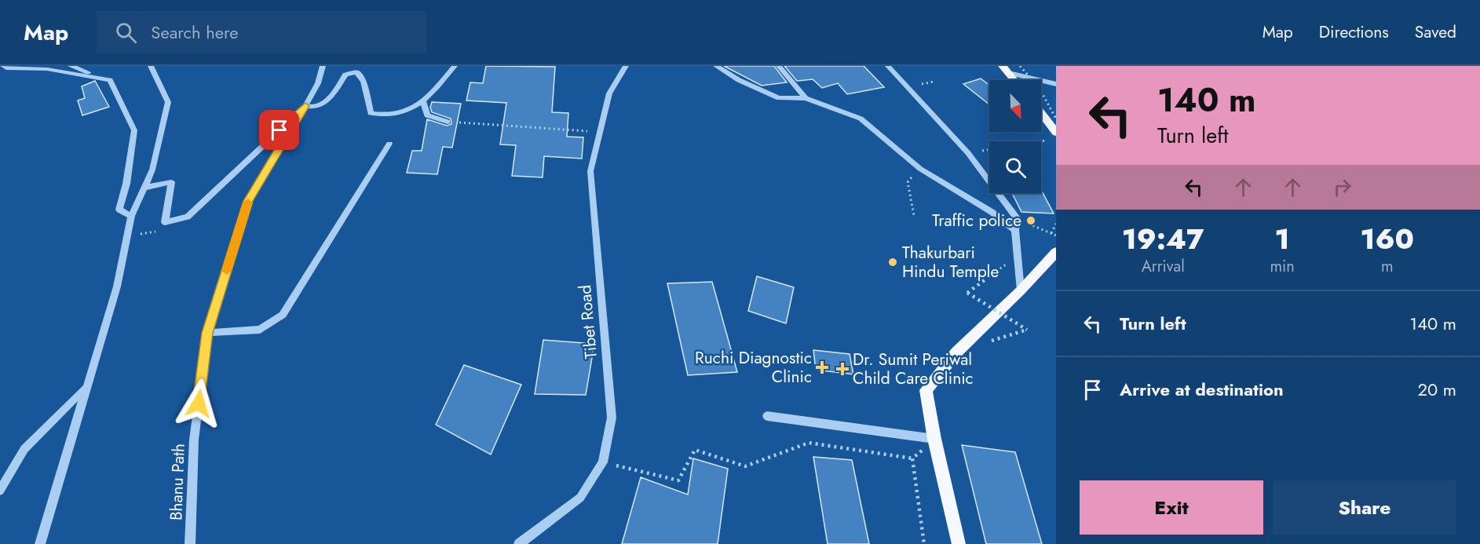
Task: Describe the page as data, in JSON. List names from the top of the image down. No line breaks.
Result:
{"streets":{"street":["Tibet Road","Bhanu Path"]},"places":{"other":["Traffic police","Thakurbari Hindu Temple"],"health":["Ruchi Diagnostic Clinic","Dr. Sumit Periwal Child Care Clinic"]},"north":"bottom right","page":{"header":"Map","search":"Search here","nav":["Map","Directions","Saved"],"turn":["140 m","Turn left"],"eta":["19:47","Arrival","1","min","160","m"],"list":[{"name":"Turn left","value":"140 m"},{"name":"Arrive at destination","value":"20 m"}],"buttons":["Exit","Share"]}}
